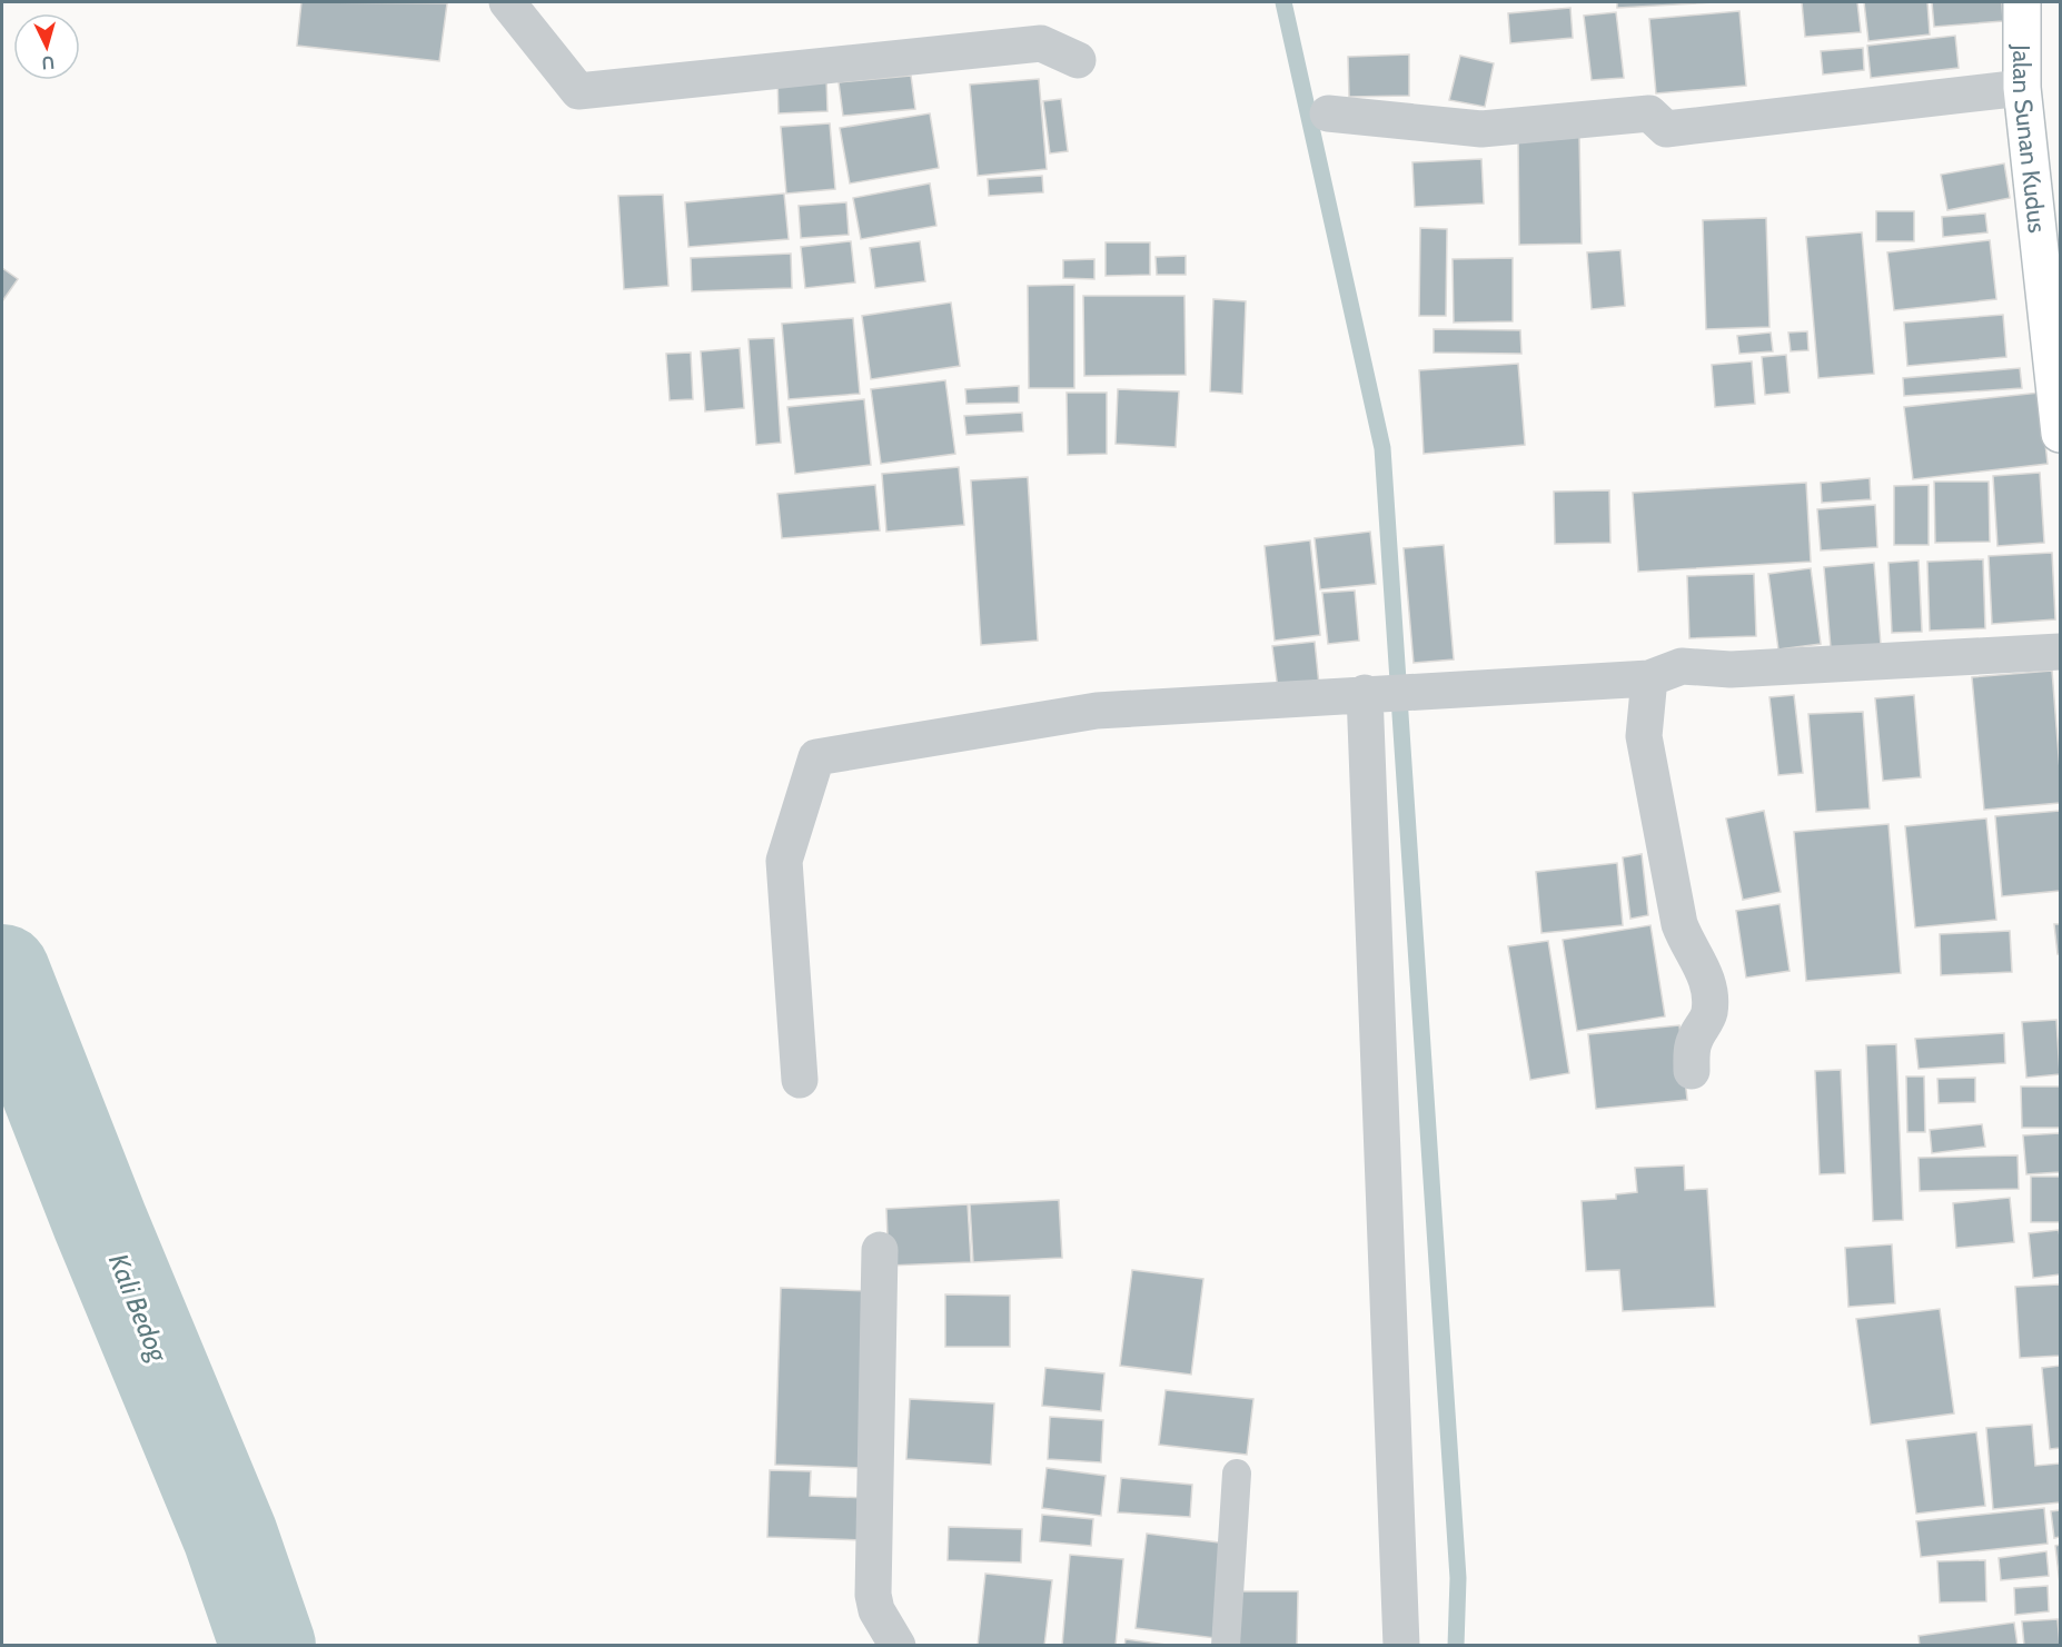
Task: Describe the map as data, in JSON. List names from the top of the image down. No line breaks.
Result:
{"streets":{"street":["Jalan Sunan Kudus"]},"water":["Kali Bedog"],"north":"bottom"}
